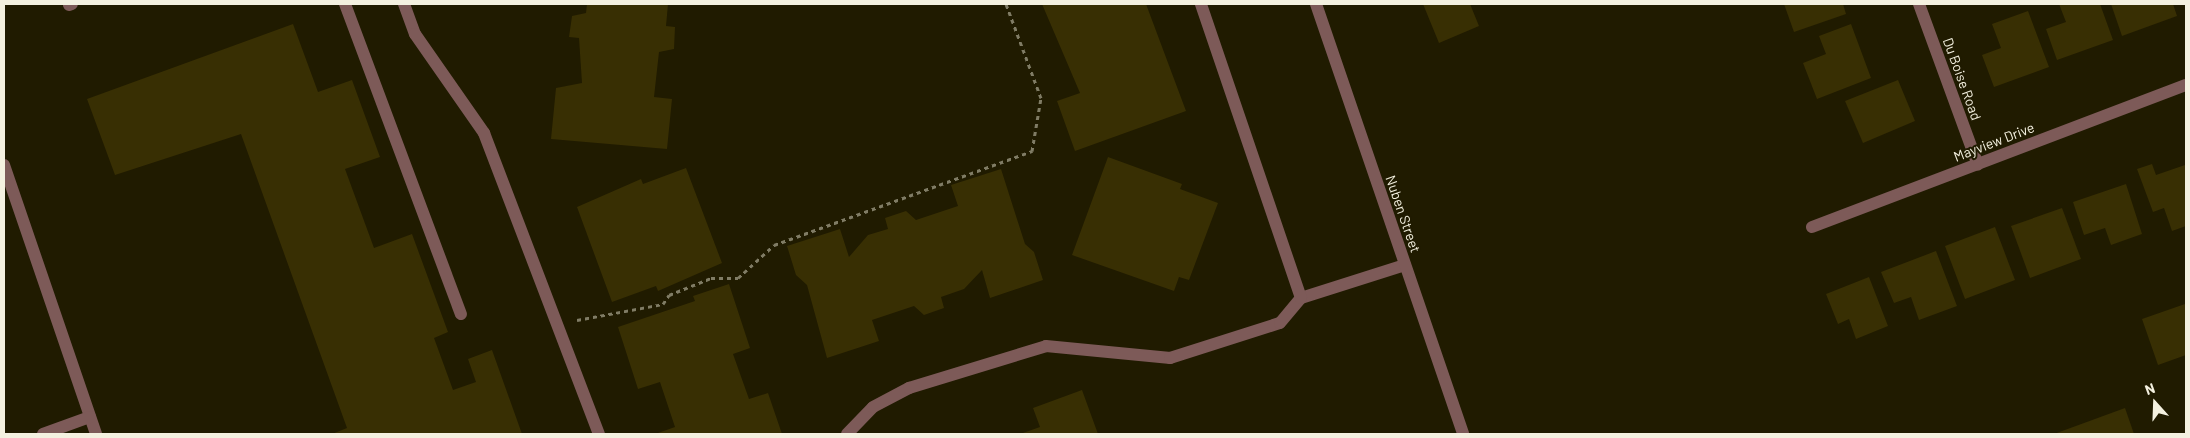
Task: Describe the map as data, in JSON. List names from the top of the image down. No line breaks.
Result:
{"streets":{"street":["Du Boise Road","Mayview Drive","Nuben Street"]},"crossings":[["Du Boise Road","Mayview Drive"]],"north":"top"}
